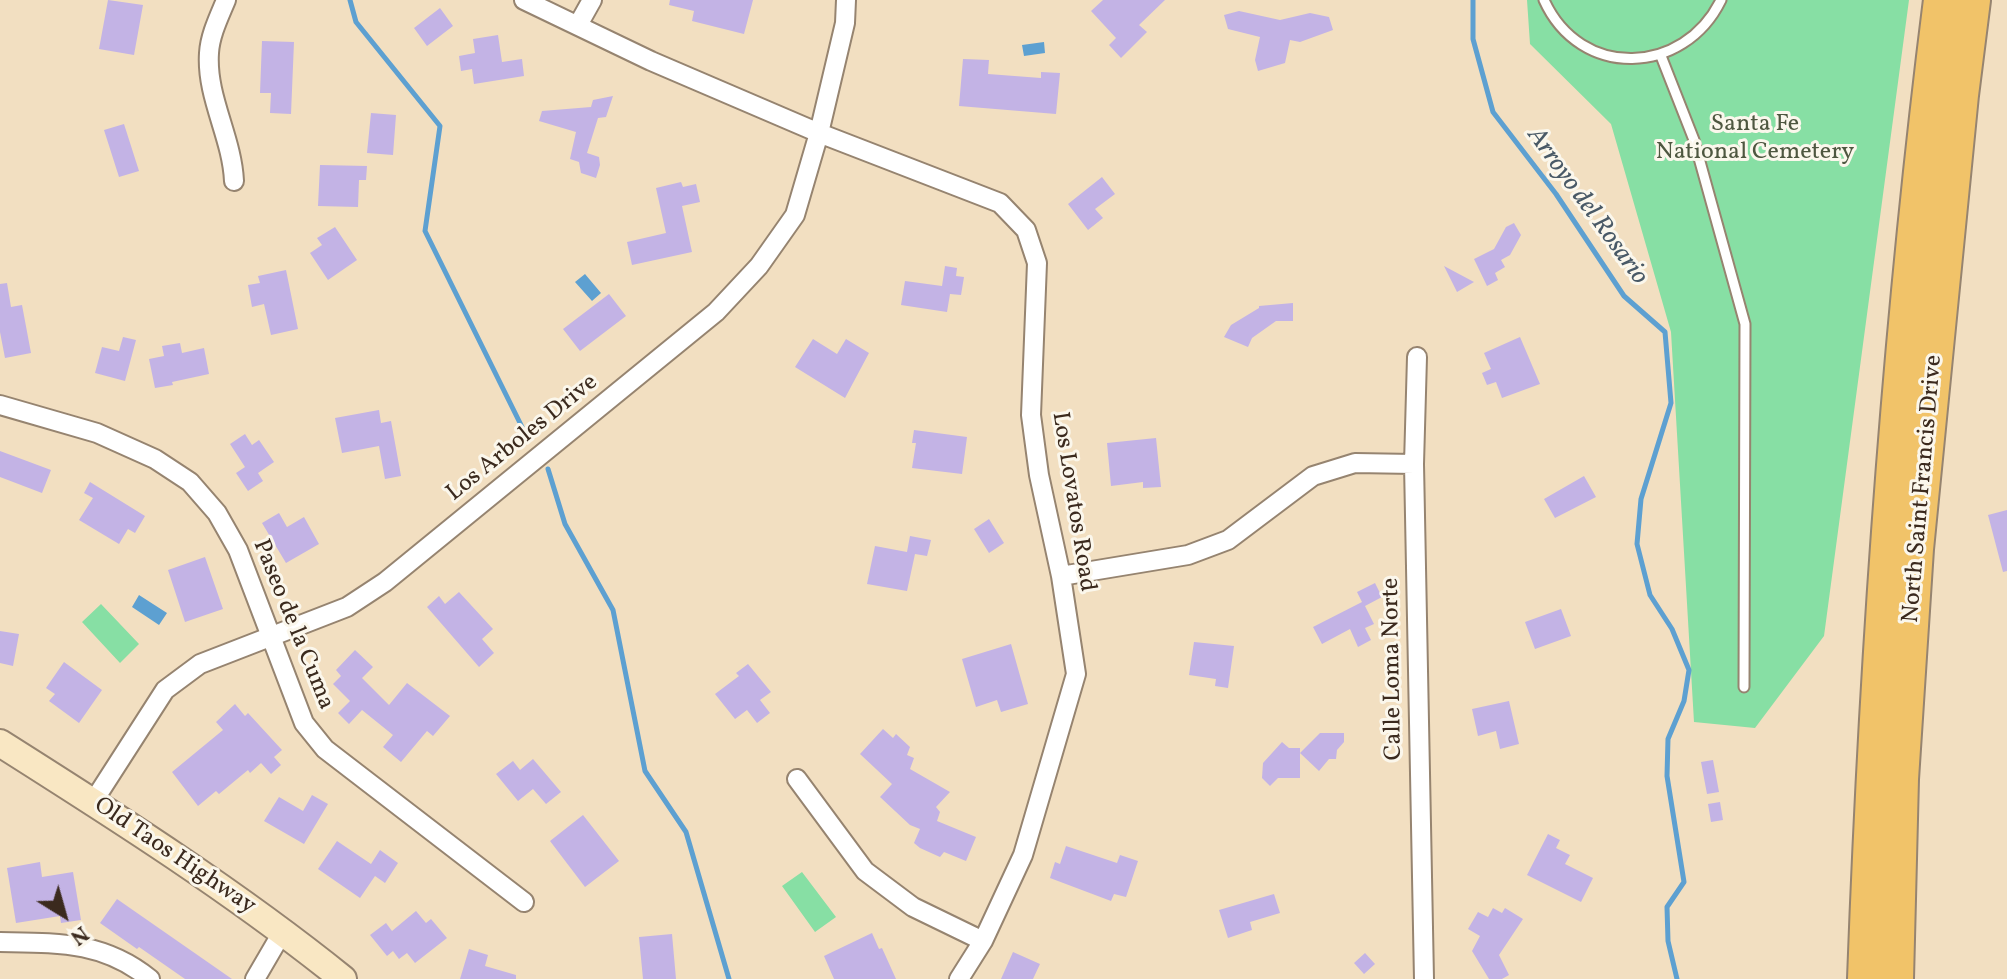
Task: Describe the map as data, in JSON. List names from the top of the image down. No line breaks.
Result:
{"streets":{"highway":["North Saint Francis Drive"],"street":["Los Arboles Drive","Los Lovatos Road","Paseo de la Cuma","Calle Loma Norte","Old Taos Highway"]},"crossings":[["Los Arboles Drive","Los Lovatos Road"],["Los Arboles Drive","Paseo de la Cuma"],["Los Arboles Drive","Old Taos Highway"]],"water":["Arroyo del Rosario"],"parks":["Santa Fe National Cemetery"],"north":"bottom right"}
